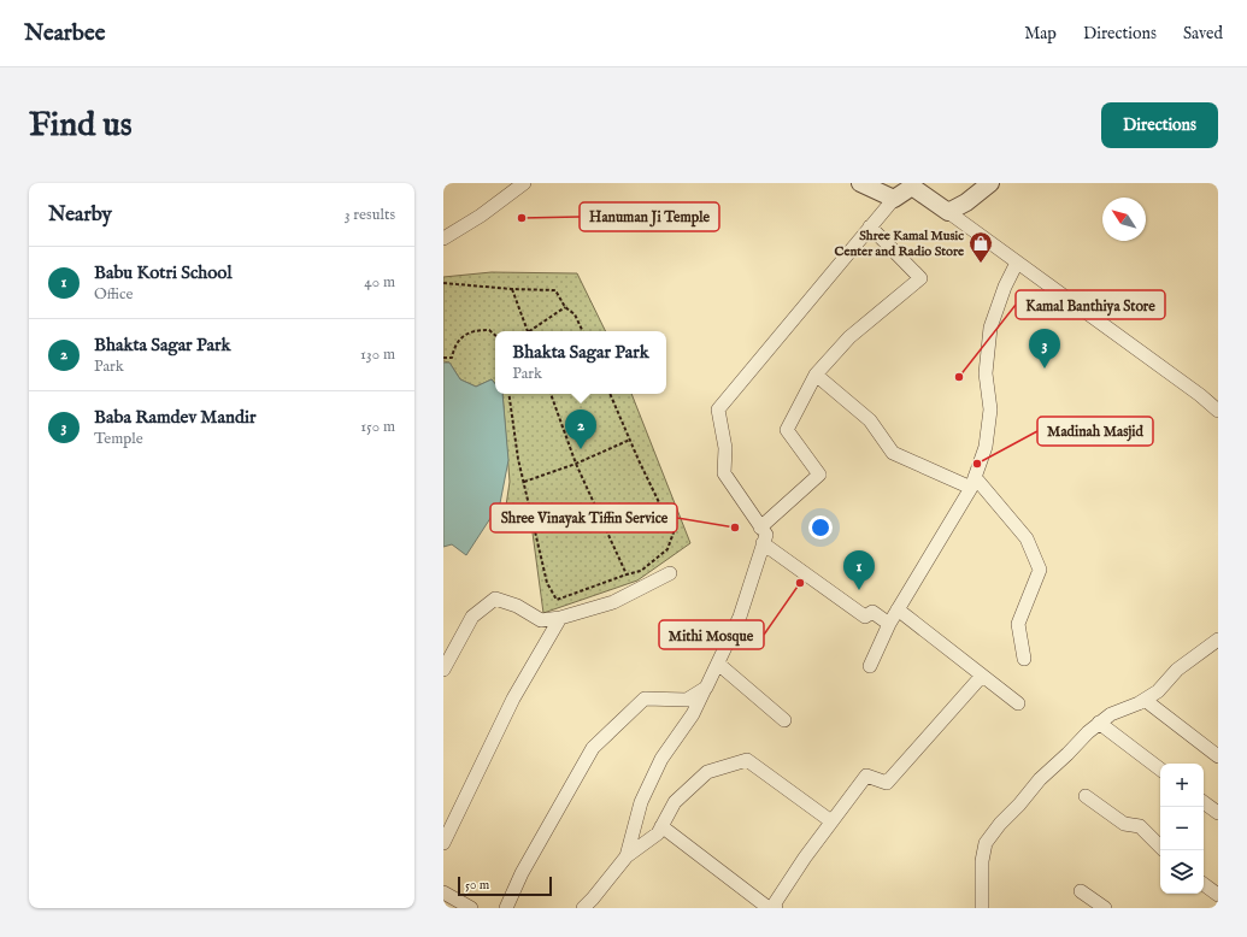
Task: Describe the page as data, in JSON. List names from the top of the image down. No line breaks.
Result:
{"places":{"other":["Hanuman Ji Temple","Kamal Banthiya Store","Madinah Masjid","Shree Vinayak Tiffin Service","Mithi Mosque"],"shop":["Shree Kamal Music Center and Radio Store"]},"scale_bar":"50 m","north":"top left","page":{"header":"Nearbee","nav":["Map","Directions","Saved"],"buttons":"Directions","title":"Find us","heading":["Nearby","3 results"],"list":[{"mark":"1","name":"Babu Kotri School","note":"Office","value":"40 m"},{"mark":"2","name":"Bhakta Sagar Park","note":"Park","value":"130 m"},{"mark":"3","name":"Baba Ramdev Mandir","note":"Temple","value":"150 m"}],"pins":["3","2","1"],"popup":["Bhakta Sagar Park","Park"],"map_buttons":["+","−"],"scale":"50 m"}}
